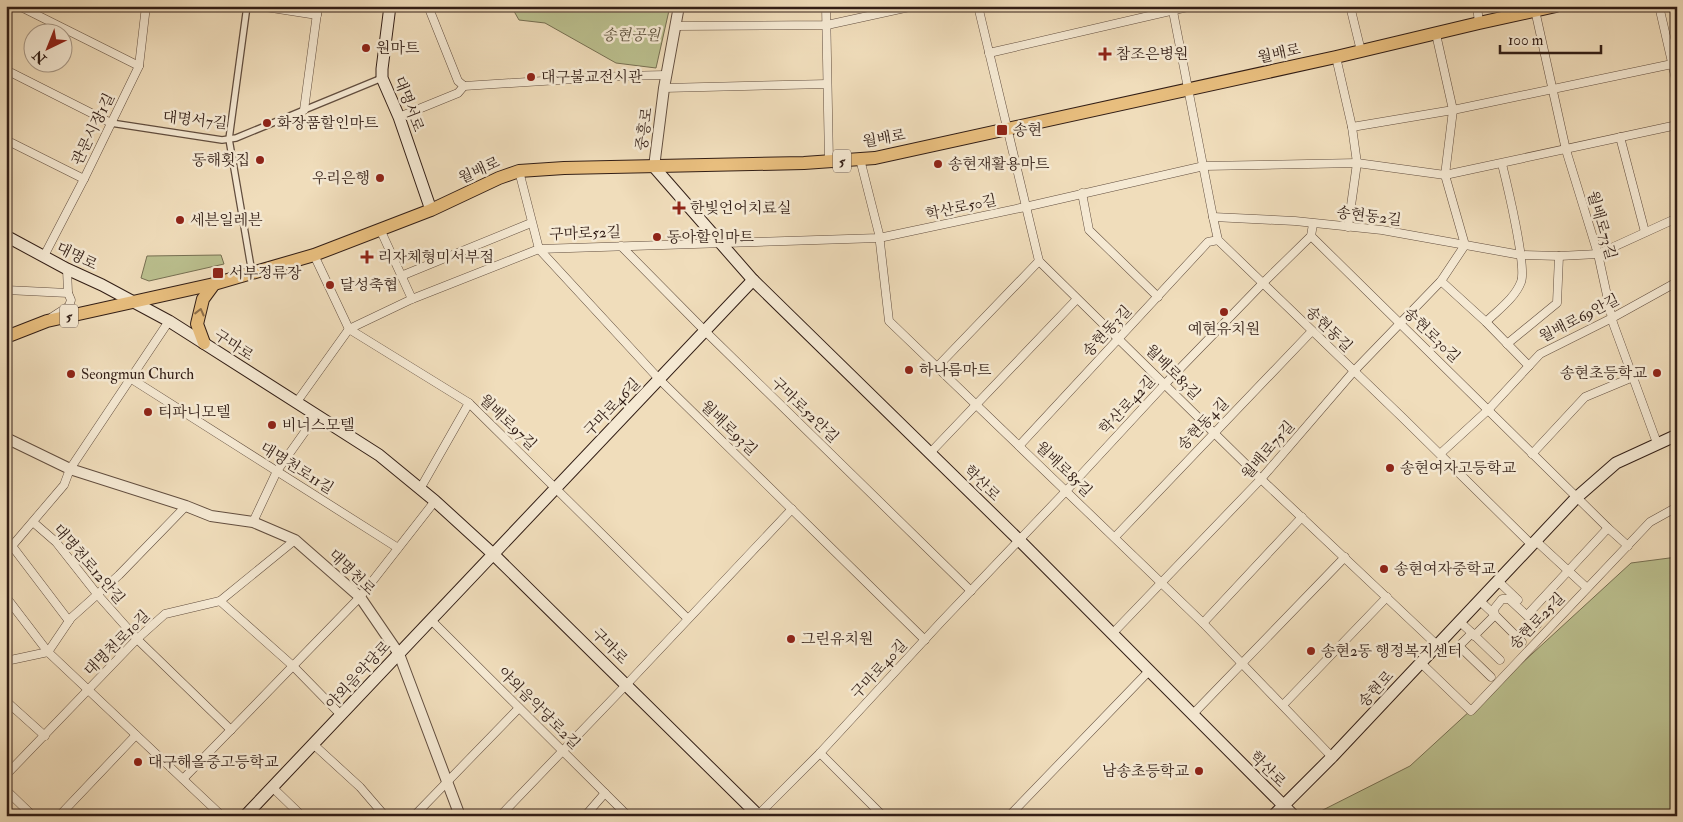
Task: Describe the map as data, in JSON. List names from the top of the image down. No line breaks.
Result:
{"streets":{"main road":["월배로","대명서로","5","대명로","구마로","구마로46길","학산로","야외음악당로","송현로"],"street":["대명서7길","관문시장1길","중흥로","학산로50길","송현동2길","월배로73길","구마로52길","월배로69안길","송현동길","송현동3길","송현로30길","월배로83길","학산로42길","구마로52안길","월배로97길","송현동4길","월배로93길","월배로75길","대명천로11길","월배로85길","대명천로12안길","대명천로","송현로25길","대명천로10길","구마로40길","야외음악당로2길"]},"crossings":[["월배로","대명서로"],["월배로","중흥로"],["월배로","5"],["월배로","월배로73길"],["월배로","대명로"],["월배로","구마로"],["월배로","월배로83길"],["월배로","월배로93길"],["월배로","월배로85길"],["월배로","학산로"],["대명서로","대명서7길"],["대명서7길","관문시장1길"],["관문시장1길","대명로"],["중흥로","학산로"],["5","대명로"],["5","구마로"],["학산로50길","월배로73길"],["학산로50길","구마로52길"],["학산로50길","월배로83길"],["학산로50길","월배로85길"],["학산로50길","학산로"],["송현동2길","월배로73길"],["송현동2길","월배로75길"],["월배로73길","월배로69안길"],["월배로73길","송현로"],["구마로52길","구마로"],["구마로52길","구마로52안길"],["구마로52길","월배로97길"],["구마로52길","월배로93길"],["구마로52길","학산로"],["대명로","구마로"],["월배로69안길","송현동길"],["월배로69안길","송현로30길"],["송현동길","송현동3길"],["송현동길","학산로42길"],["송현동길","송현동4길"],["송현동길","월배로75길"],["송현동길","송현로25길"],["송현동길","송현로"],["송현동3길","월배로83길"],["송현동3길","월배로85길"],["송현로30길","학산로42길"],["송현로30길","월배로75길"],["송현로30길","송현로"],["구마로","구마로46길"],["구마로","구마로40길"],["구마로","야외음악당로"],["월배로83길","학산로42길"],["월배로83길","송현동4길"],["월배로83길","월배로75길"],["월배로83길","송현로"],["학산로42길","월배로85길"],["학산로42길","학산로"],["학산로42길","구마로40길"],["구마로46길","구마로52안길"],["구마로46길","월배로97길"],["구마로46길","월배로93길"],["구마로46길","학산로"],["구마로46길","야외음악당로"],["구마로52안길","구마로40길"],["송현동4길","월배로85길"],["월배로93길","구마로40길"],["월배로75길","월배로85길"],["월배로75길","학산로"],["월배로85길","송현로"],["학산로","구마로40길"],["학산로","송현로"],["대명천로12안길","대명천로10길"],["대명천로","대명천로10길"],["대명천로","야외음악당로"],["송현로25길","송현로"],["야외음악당로","야외음악당로2길"]],"parks":["송현공원"],"places":{"other":["원마트","대구불교전시관","화장품할인마트","동해횟집","송현재활용마트","우리은행","세븐일레븐","동아할인마트","달성축협","예현유치원","하나름마트","송현초등학교","Seongmun Church","티파니모텔","비너스모텔","송현여자고등학교","송현여자중학교","그린유치원","송현2동 행정복지센터","대구해올중고등학교","남송초등학교"],"health":["참조은병원","한빛언어치료실","리자체형미서부점"],"transit":["송현","서부정류장"]},"scale_bar":"100 m","north":"bottom left"}
